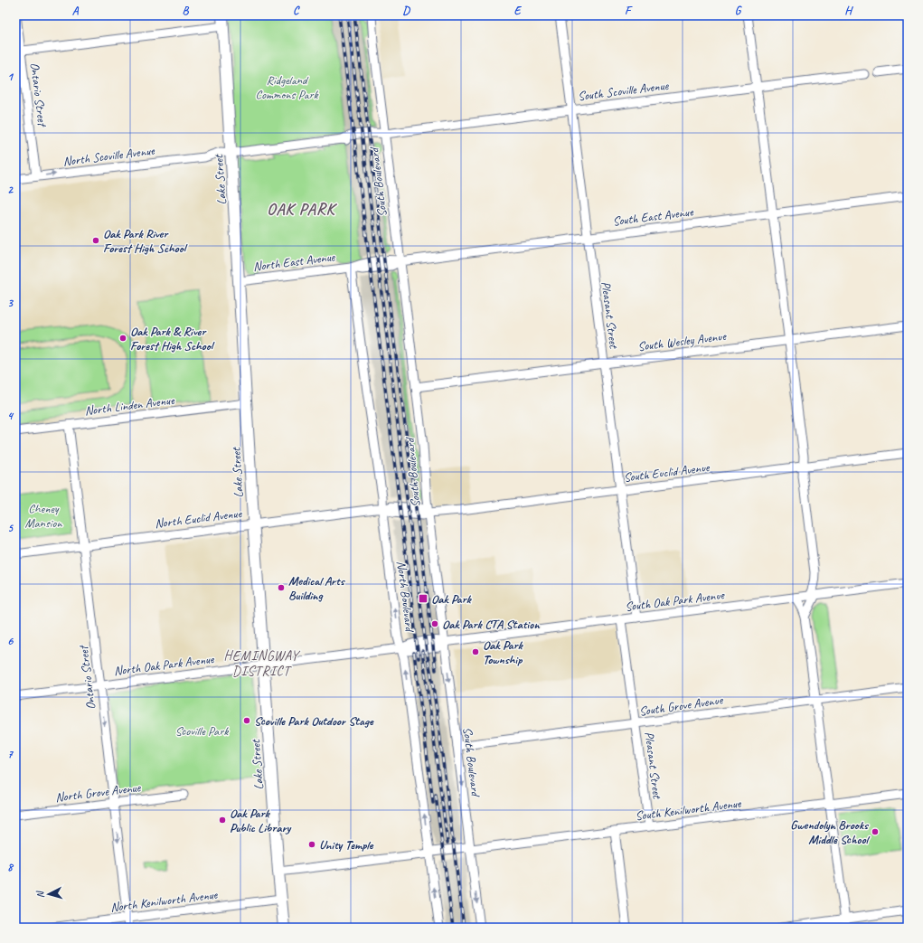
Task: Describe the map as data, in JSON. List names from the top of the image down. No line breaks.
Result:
{"streets":{"main road":["Lake Street"],"street":["South Scoville Avenue","Ontario Street","North Scoville Avenue","South Boulevard","South East Avenue","North East Avenue","Pleasant Street","South Wesley Avenue","North Linden Avenue","South Euclid Avenue","North Euclid Avenue","North Boulevard","South Oak Park Avenue","North Oak Park Avenue","South Grove Avenue","North Grove Avenue","South Kenilworth Avenue","North Kenilworth Avenue"]},"crossings":[["South Scoville Avenue","North Scoville Avenue"],["South Scoville Avenue","South Boulevard"],["South Scoville Avenue","Pleasant Street"],["Ontario Street","North Scoville Avenue"],["Ontario Street","North Linden Avenue"],["Ontario Street","North Euclid Avenue"],["Ontario Street","North Oak Park Avenue"],["Ontario Street","North Grove Avenue"],["Ontario Street","North Kenilworth Avenue"],["North Scoville Avenue","Lake Street"],["North Scoville Avenue","South Boulevard"],["Lake Street","North East Avenue"],["Lake Street","North Linden Avenue"],["Lake Street","North Euclid Avenue"],["Lake Street","North Oak Park Avenue"],["Lake Street","North Kenilworth Avenue"],["South Boulevard","South East Avenue"],["South Boulevard","North East Avenue"],["South Boulevard","South Wesley Avenue"],["South Boulevard","South Euclid Avenue"],["South Boulevard","North Euclid Avenue"],["South Boulevard","South Oak Park Avenue"],["South Boulevard","North Oak Park Avenue"],["South Boulevard","South Grove Avenue"],["South Boulevard","South Kenilworth Avenue"],["South East Avenue","North East Avenue"],["South East Avenue","Pleasant Street"],["North East Avenue","North Boulevard"],["Pleasant Street","South Wesley Avenue"],["Pleasant Street","South Euclid Avenue"],["Pleasant Street","South Oak Park Avenue"],["Pleasant Street","South Grove Avenue"],["Pleasant Street","South Kenilworth Avenue"],["South Euclid Avenue","North Euclid Avenue"],["North Euclid Avenue","North Boulevard"],["North Boulevard","North Oak Park Avenue"],["South Oak Park Avenue","North Oak Park Avenue"]],"one_way":["North Scoville Avenue","North Boulevard"],"districts":["OAK PARK","HEMINGWAY DISTRICT"],"parks":["Ridgeland Commons Park","Cheney Mansion","Scoville Park"],"places":{"other":["Oak Park River Forest High School","Oak Park & River Forest High School","Medical Arts Building","Oak Park CTA Station","Oak Park Township","Scoville Park Outdoor Stage","Oak Park Public Library","Gwendolyn Brooks Middle School","Unity Temple"],"transit":["Oak Park"]},"north":"left","grid":{"columns":["A","B","C","D","E","F","G","H"],"rows":["1","2","3","4","5","6","7","8"]}}
